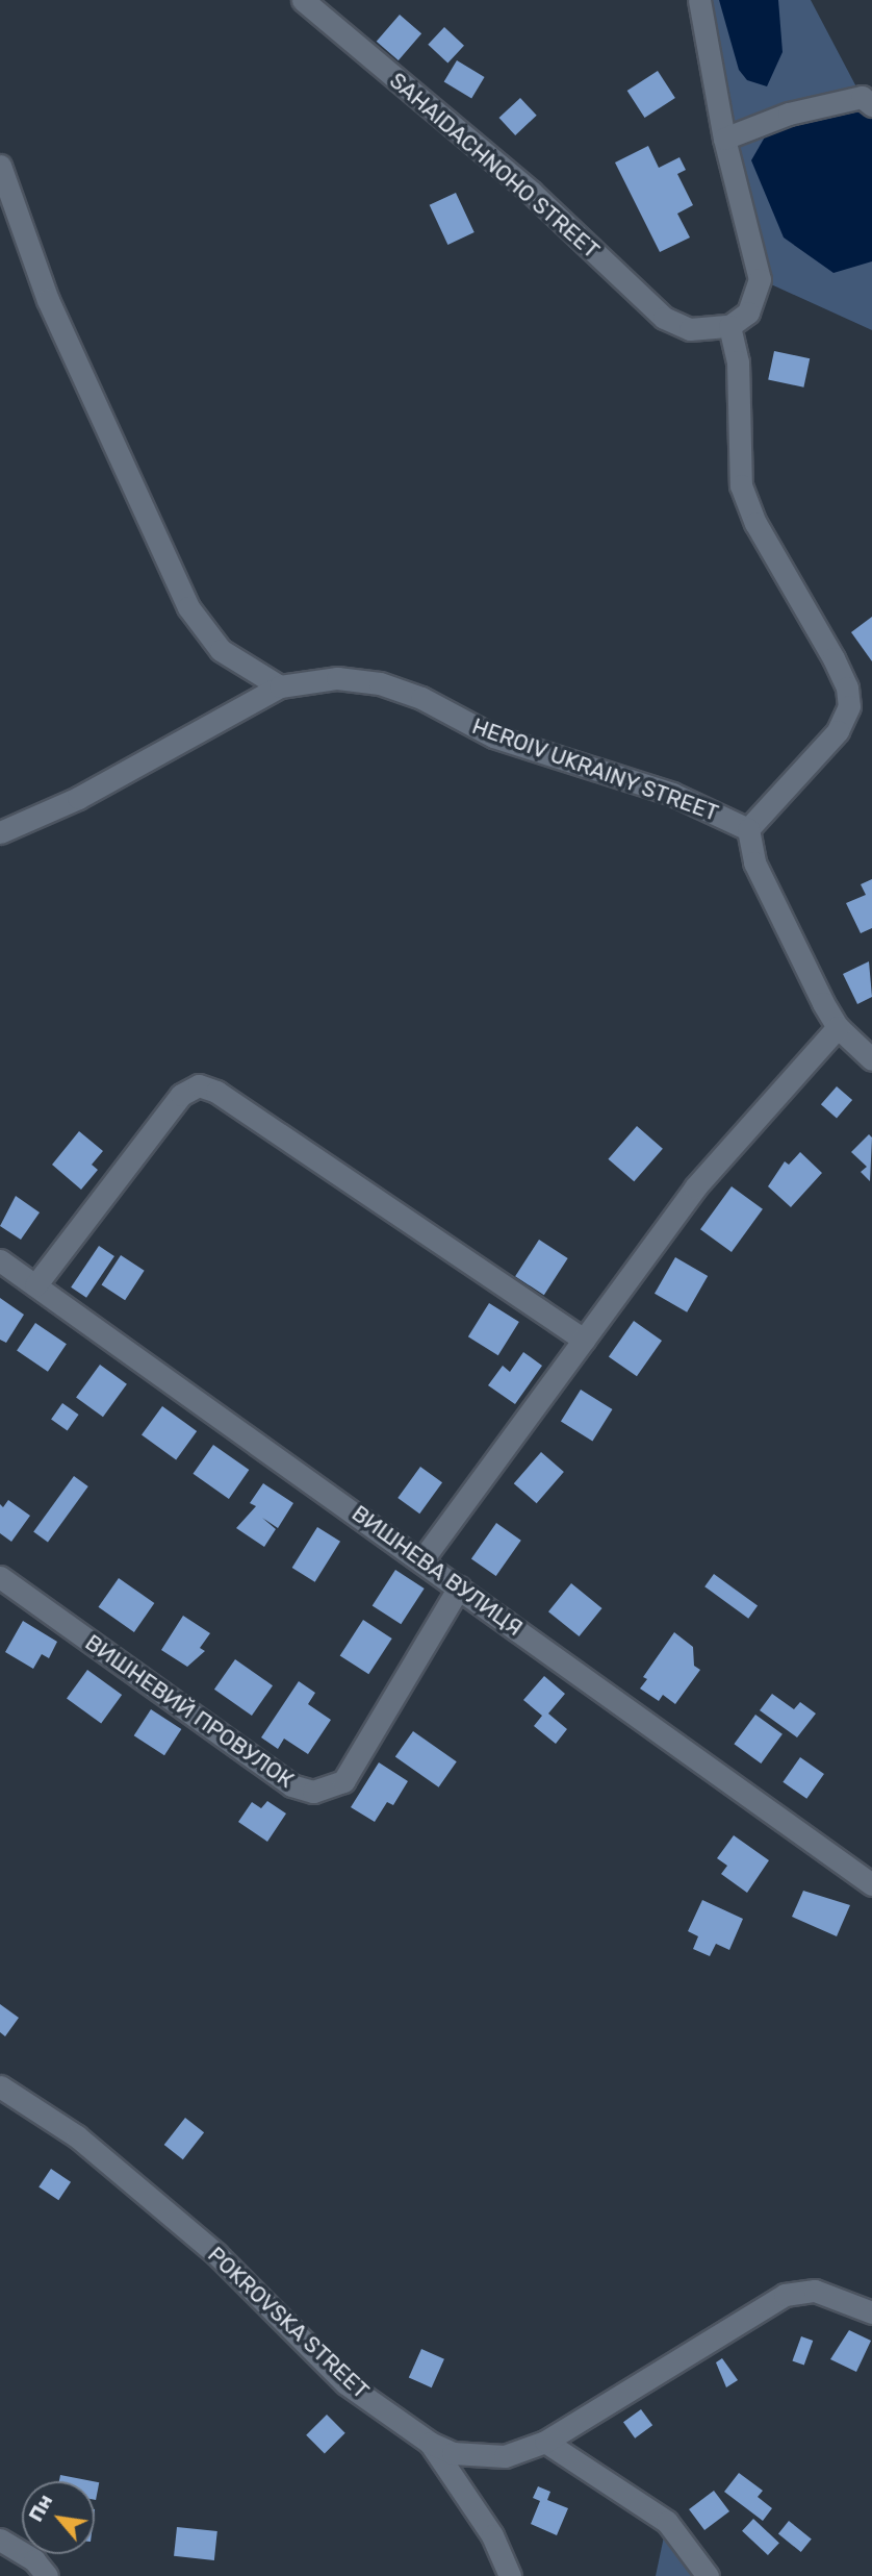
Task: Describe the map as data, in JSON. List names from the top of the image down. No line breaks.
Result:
{"streets":{"street":["SAHAIDACHNOHO STREET","HEROIV UKRAINY STREET","ВИШНЕВА ВУЛИЦЯ","ВИШНЕВИЙ ПРОВУЛОК","POKROVSKA STREET"]},"crossings":[["ВИШНЕВА ВУЛИЦЯ","ВИШНЕВИЙ ПРОВУЛОК"]],"north":"top left"}
